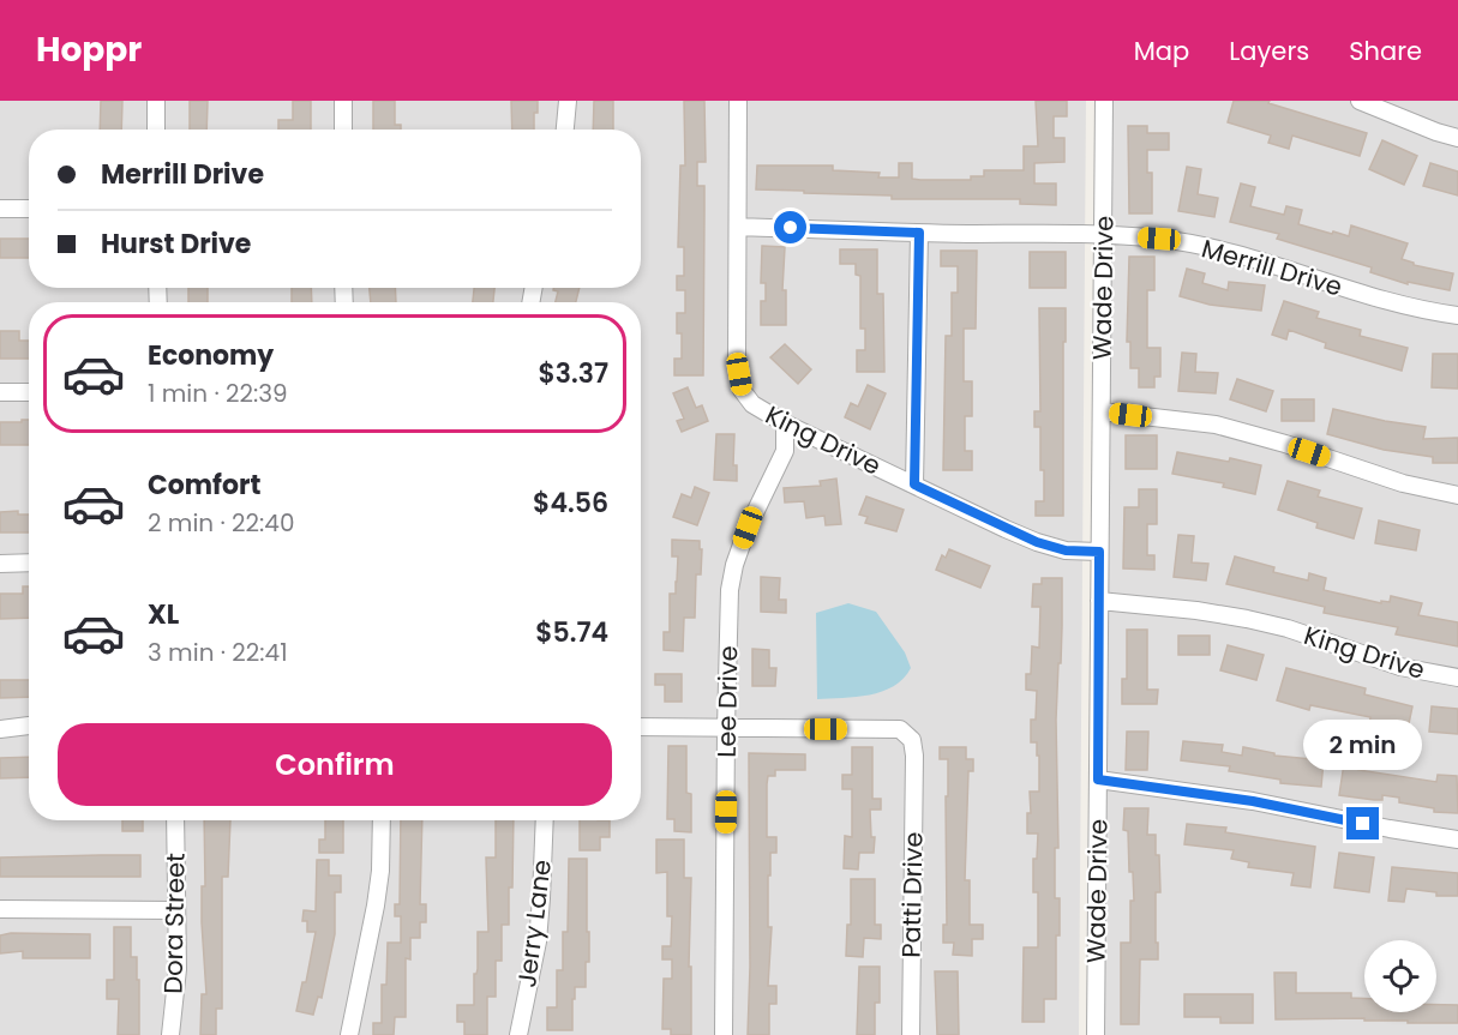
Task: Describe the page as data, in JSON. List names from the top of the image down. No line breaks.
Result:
{"streets":{"street":["Merrill Drive","Wade Drive","King Drive","Lee Drive","Patti Drive","Dora Street","Jerry Lane"]},"crossings":[["Merrill Drive","Wade Drive"],["Merrill Drive","King Drive"],["Wade Drive","King Drive"],["King Drive","Lee Drive"],["Lee Drive","Patti Drive"]],"page":{"header":"Hoppr","nav":["Map","Layers","Share"],"banner":["Merrill Drive","Hurst Drive"],"list":[{"name":"Economy","note":"1 min · 22:39","value":"$3.37"},{"name":"Comfort","note":"2 min · 22:40","value":"$4.56"},{"name":"XL","note":"3 min · 22:41","value":"$5.74"}],"buttons":"Confirm","bubble":"2 min"}}
